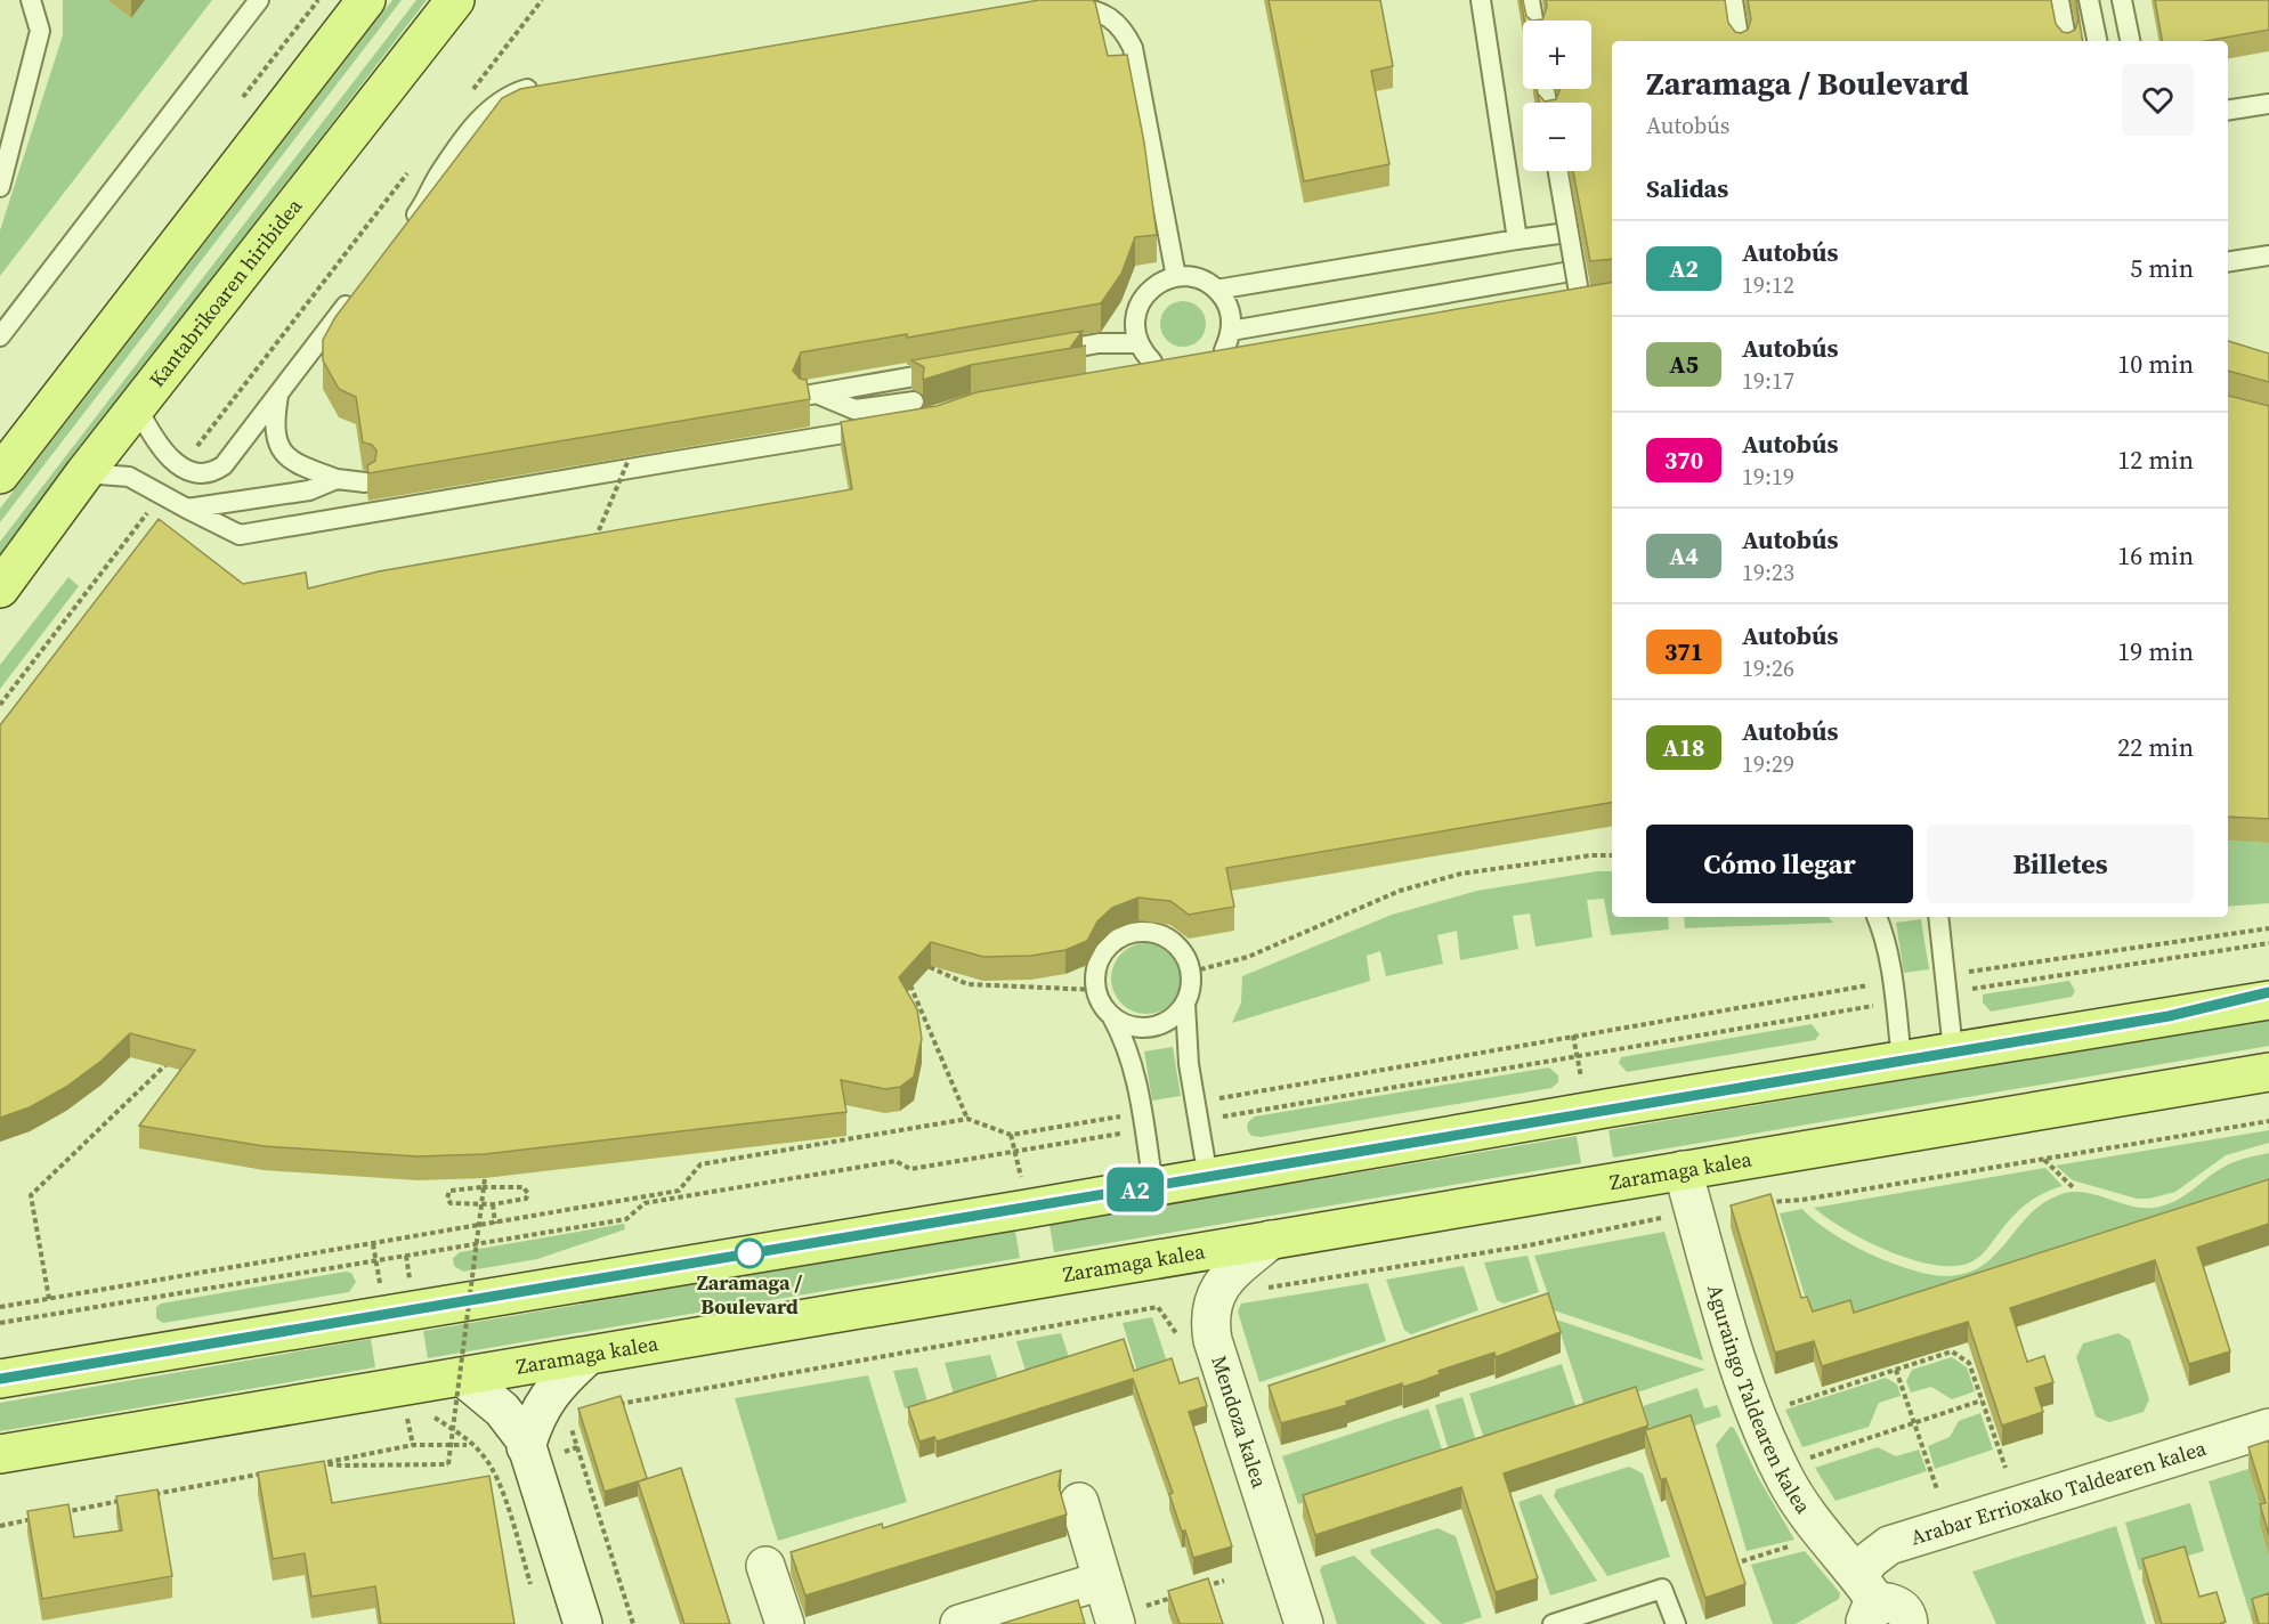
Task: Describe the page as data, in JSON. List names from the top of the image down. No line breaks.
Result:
{"streets":{"main road":["Kantabrikoaren hiribidea","Zaramaga kalea"],"street":["Aguraingo Taldearen kalea","Mendoza kalea","Arabar Errioxako Taldearen kalea"]},"crossings":[["Zaramaga kalea","Aguraingo Taldearen kalea"],["Zaramaga kalea","Mendoza kalea"],["Aguraingo Taldearen kalea","Arabar Errioxako Taldearen kalea"]],"places":["Zaramaga / Boulevard"],"lines":["bus line A2"],"page":{"on_map":"A2","map_buttons":["+","−"],"heading":[["Zaramaga / Boulevard","Autobús"],"Salidas"],"list":[{"mark":"A2","name":"Autobús","note":"19:12","value":"5 min"},{"mark":"A5","name":"Autobús","note":"19:17","value":"10 min"},{"mark":"370","name":"Autobús","note":"19:19","value":"12 min"},{"mark":"A4","name":"Autobús","note":"19:23","value":"16 min"},{"mark":"371","name":"Autobús","note":"19:26","value":"19 min"},{"mark":"A18","name":"Autobús","note":"19:29","value":"22 min"}],"buttons":["Cómo llegar","Billetes"]}}
